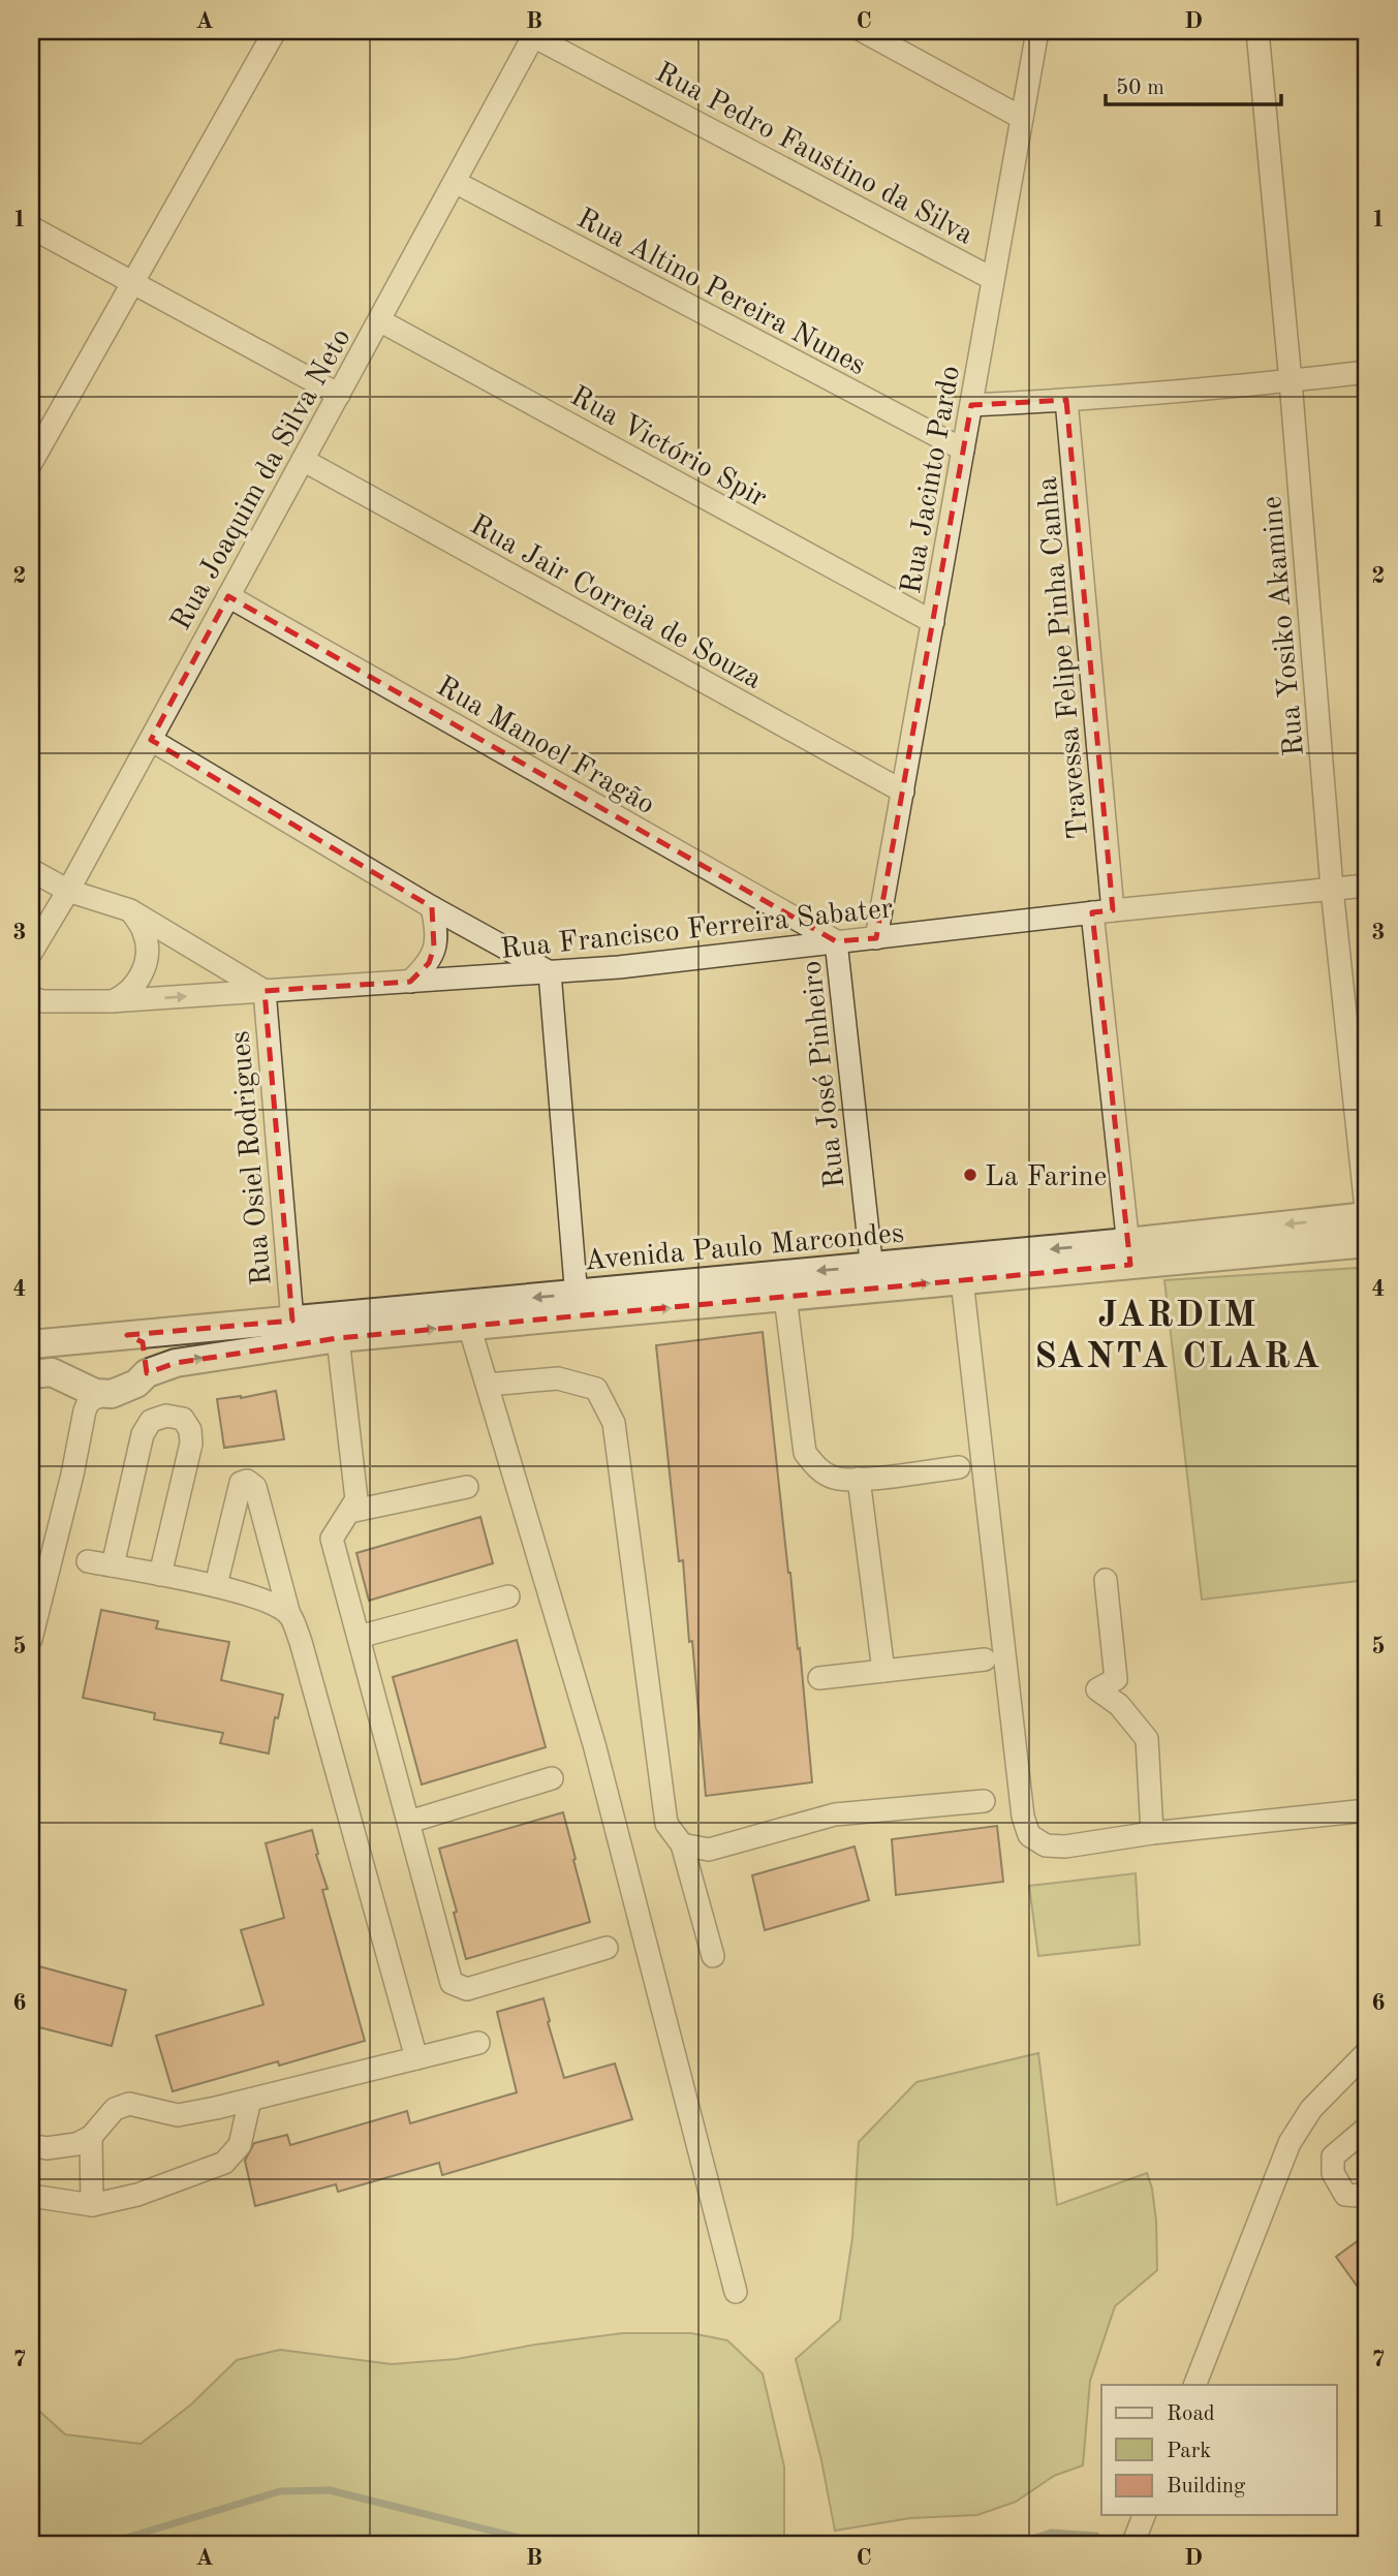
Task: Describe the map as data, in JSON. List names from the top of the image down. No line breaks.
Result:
{"streets":{"street":["Rua Pedro Faustino da Silva","Rua Altino Pereira Nunes","Rua Victório Spir","Rua Joaquim da Silva Neto","Rua Jacinto Pardo","Rua Jair Correia de Souza","Rua Yosiko Akamine","Travessa Felipe Pinha Canha","Rua Manoel Fragão","Rua Francisco Ferreira Sabater","Rua José Pinheiro","Rua Osiel Rodrigues","Avenida Paulo Marcondes"]},"crossings":[["Rua Pedro Faustino da Silva","Rua Joaquim da Silva Neto"],["Rua Pedro Faustino da Silva","Rua Jacinto Pardo"],["Rua Altino Pereira Nunes","Rua Joaquim da Silva Neto"],["Rua Altino Pereira Nunes","Rua Jacinto Pardo"],["Rua Victório Spir","Rua Joaquim da Silva Neto"],["Rua Victório Spir","Rua Jacinto Pardo"],["Rua Joaquim da Silva Neto","Rua Jair Correia de Souza"],["Rua Joaquim da Silva Neto","Rua Manoel Fragão"],["Rua Jacinto Pardo","Rua Jair Correia de Souza"],["Rua Jacinto Pardo","Rua Francisco Ferreira Sabater"],["Rua Yosiko Akamine","Rua Francisco Ferreira Sabater"],["Rua Yosiko Akamine","Avenida Paulo Marcondes"],["Travessa Felipe Pinha Canha","Rua Francisco Ferreira Sabater"],["Rua Manoel Fragão","Rua Francisco Ferreira Sabater"],["Rua Manoel Fragão","Rua José Pinheiro"],["Rua Francisco Ferreira Sabater","Rua José Pinheiro"],["Rua Francisco Ferreira Sabater","Rua Osiel Rodrigues"],["Rua José Pinheiro","Avenida Paulo Marcondes"],["Rua Osiel Rodrigues","Avenida Paulo Marcondes"]],"districts":["JARDIM SANTA CLARA"],"places":["La Farine"],"legend":["Road","Park","Building"],"scale_bar":"50 m","grid":{"columns":["A","B","C","D"],"rows":["1","2","3","4","5","6","7"]}}
